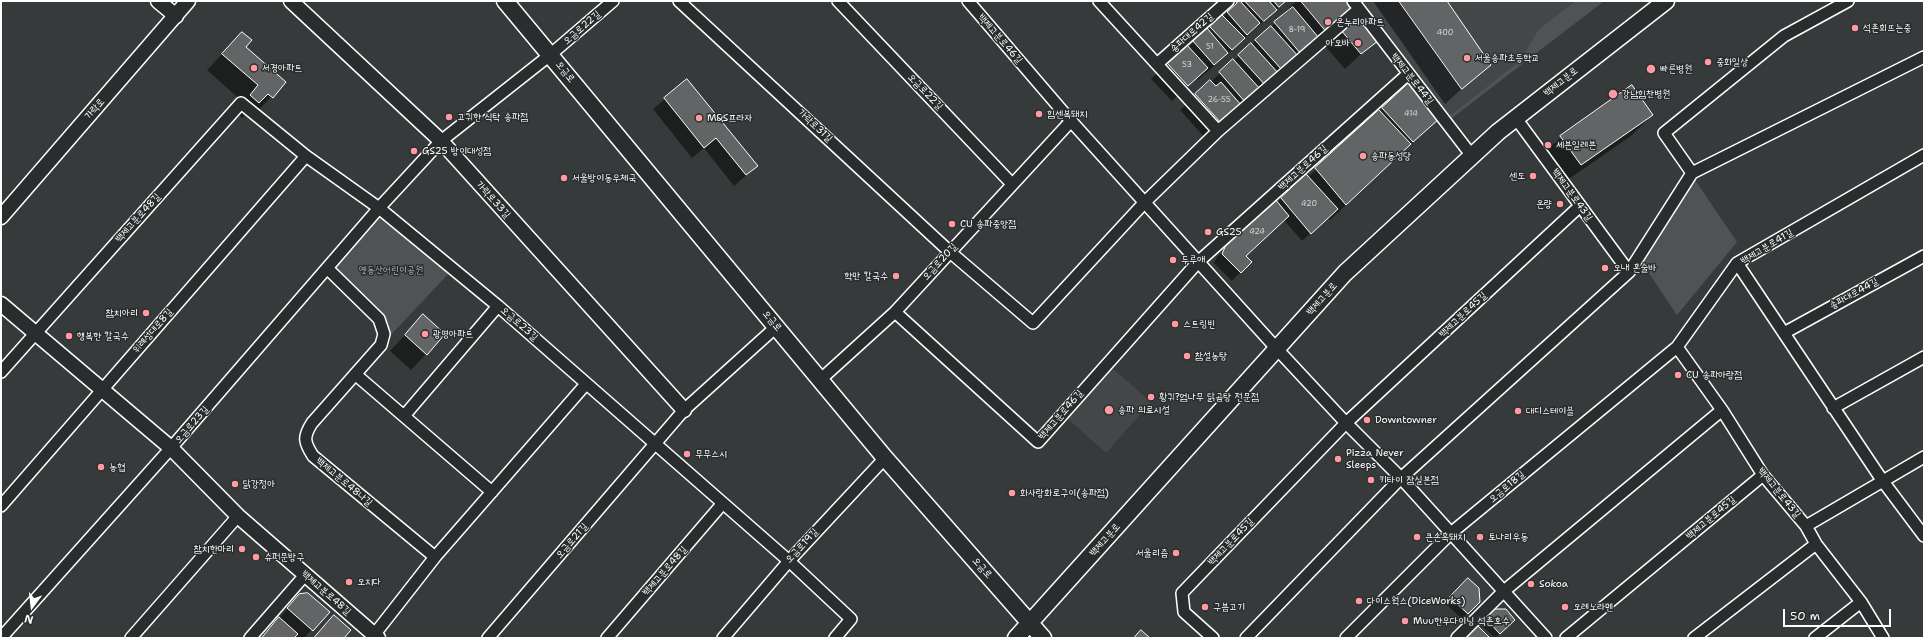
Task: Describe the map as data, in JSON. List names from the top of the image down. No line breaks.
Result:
{"streets":{"main road":["오금로","백제고분로"],"street":["오금로22길","송파대로42길","백제고분로46길","백제고분로44길","가락로","가락로31길","백제고분로43길","가락로33길","백제고분로48길","백제고분로41길","오금로20길","송파대로44길","백제고분로45길","오금로23길","위례성대로8길","백제고분로48나길","오금로18길","오금로21길","오금로19길"]},"crossings":[["오금로22길","오금로"],["오금로22길","오금로20길"],["오금로22길","오금로23길"],["백제고분로46길","백제고분로44길"],["백제고분로46길","백제고분로"],["백제고분로46길","오금로20길"],["오금로","백제고분로"],["오금로","오금로20길"],["오금로","오금로23길"],["오금로","오금로21길"],["오금로","오금로19길"],["백제고분로44길","백제고분로"],["백제고분로","백제고분로43길"],["가락로31길","오금로20길"],["백제고분로43길","백제고분로45길"],["백제고분로43길","오금로18길"],["가락로33길","오금로23길"],["가락로33길","오금로21길"],["백제고분로48길","오금로23길"],["백제고분로48길","위례성대로8길"],["백제고분로41길","송파대로44길"],["백제고분로41길","오금로18길"],["오금로23길","위례성대로8길"],["오금로23길","백제고분로48나길"],["오금로23길","오금로21길"]],"parks":["옛동산어린이공원"],"places":["온누리아파트","석촌회뜨는중","아오바","서울송파초등학교","중화일상","서경아파트","빠른병원","강남힘찬병원","힘센복돼지","고귀한 식탁 송파점","M&S프라자","세븐일레븐","GS25 방이대성점","송파동성당","센도","서울방이동우체국","온량","CU 송파중앙점","GS25","두루애","오내 혼술바","학만 칼국수","참치아리","스트링빈","광명아파트","행복한 칼국수","참설농탕","CU 송파아랑점","황귀?엄나무 닭곰탕 전문점","송파 의료시설","대디스테이블","Downtowner","무무스시","Pizza Never Sleeps","농협","키타이 잠실본점","닭강정아","화사랑화로구이(송파점)","큰손흑돼지","토나리우동","참치한마리","서울리즘","슈퍼문방구","오지다","Sokoa","다이스웍스(DiceWorks)","구븜고기","오레노라멘","Muu한우다이닝 석촌호수"],"house_numbers":["8-19","400","51","53","26-55","414","420","424"],"scale_bar":"50 m","north":"bottom"}
